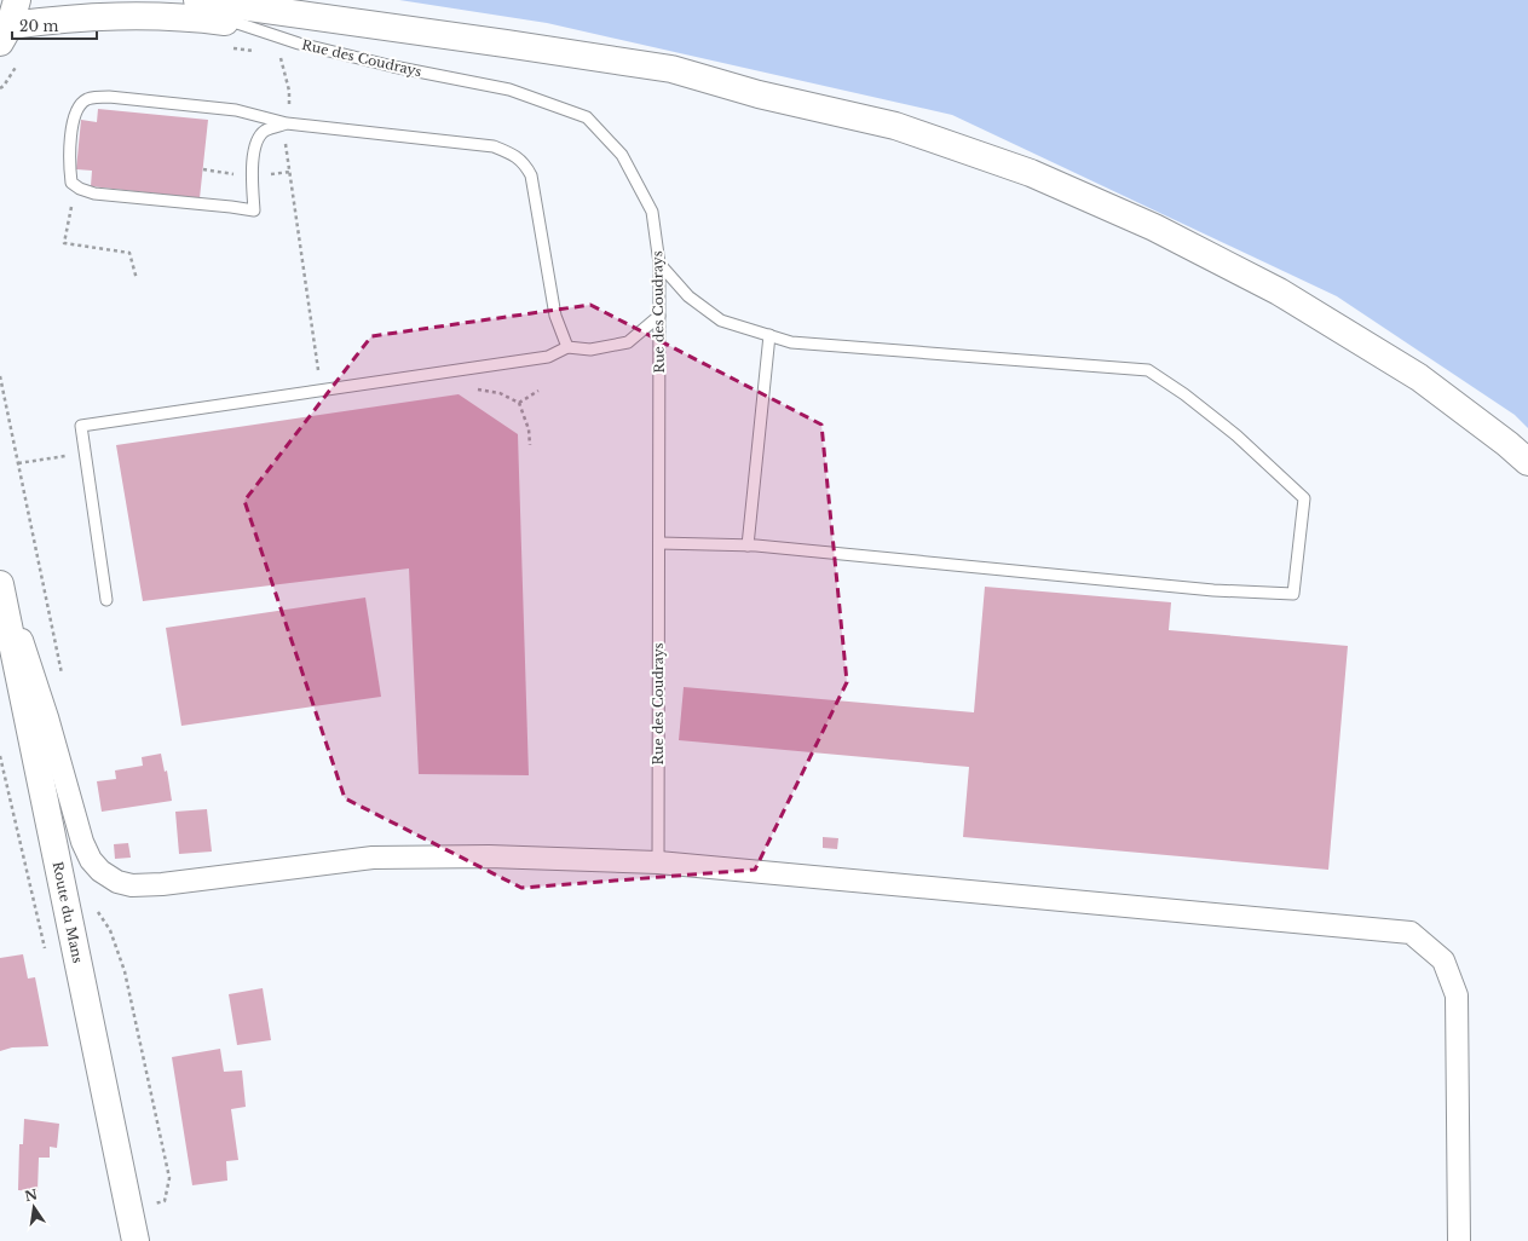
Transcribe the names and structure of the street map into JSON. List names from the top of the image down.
{
  "streets": {
    "main road": ["Route du Mans"],
    "lane": ["Rue des Coudrays"]
  },
  "scale_bar": "20 m",
  "north": "top"
}
